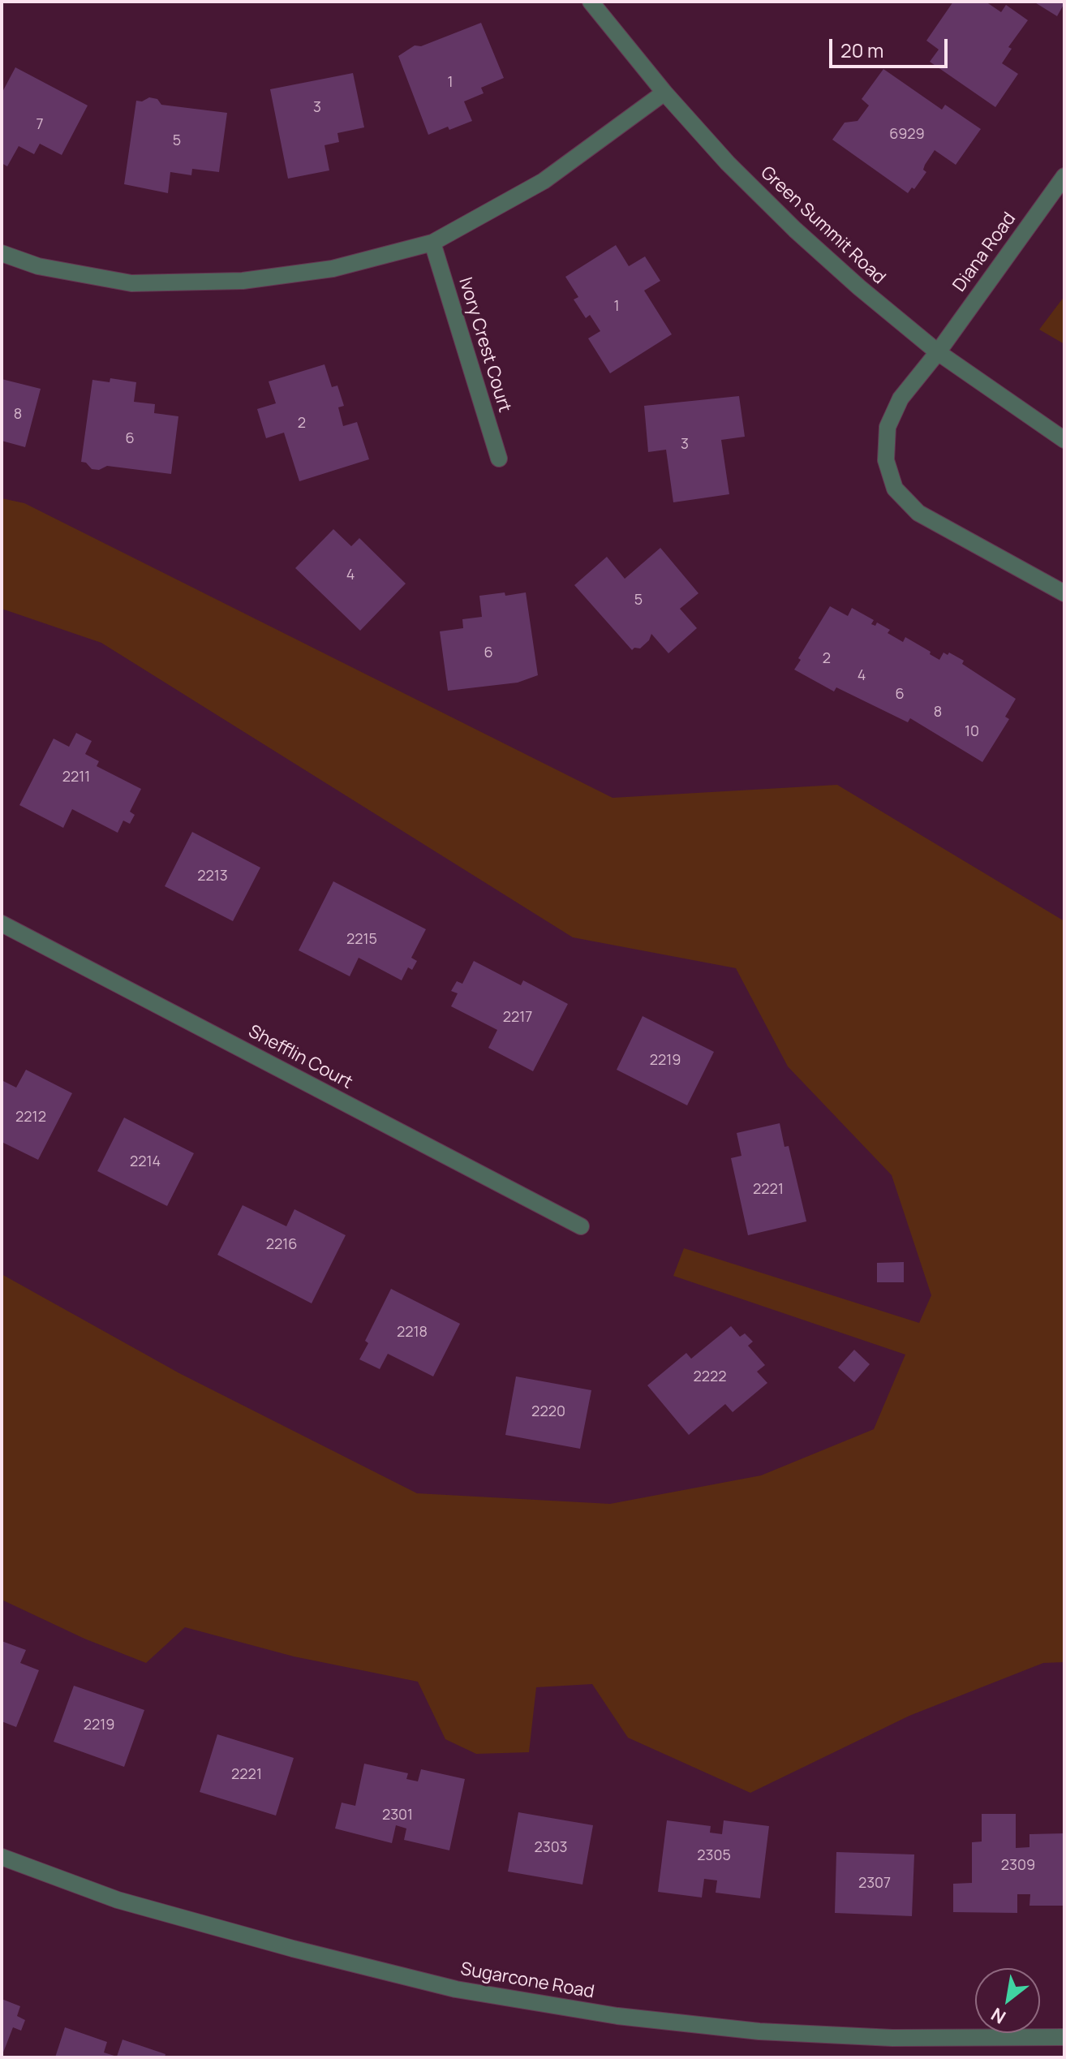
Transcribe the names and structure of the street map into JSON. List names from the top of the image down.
{
  "streets": {
    "street": [
      "Green Summit Road",
      "Diana Road",
      "Ivory Crest Court",
      "Shefflin Court",
      "Sugarcone Road"
    ]
  },
  "crossings": [
    ["Green Summit Road", "Diana Road"]
  ],
  "house_numbers": [
    "1",
    "3",
    "7",
    "6929",
    "5",
    "1",
    "8",
    "2",
    "6",
    "3",
    "4",
    "5",
    "6",
    "2",
    "4",
    "6",
    "8",
    "10",
    "2211",
    "2213",
    "2215",
    "2217",
    "2219",
    "2212",
    "2214",
    "2221",
    "2216",
    "2218",
    "2222",
    "2220",
    "2219",
    "2221",
    "2301",
    "2303",
    "2305",
    "2309",
    "2307"
  ],
  "scale_bar": "20 m",
  "north": "bottom left"
}
